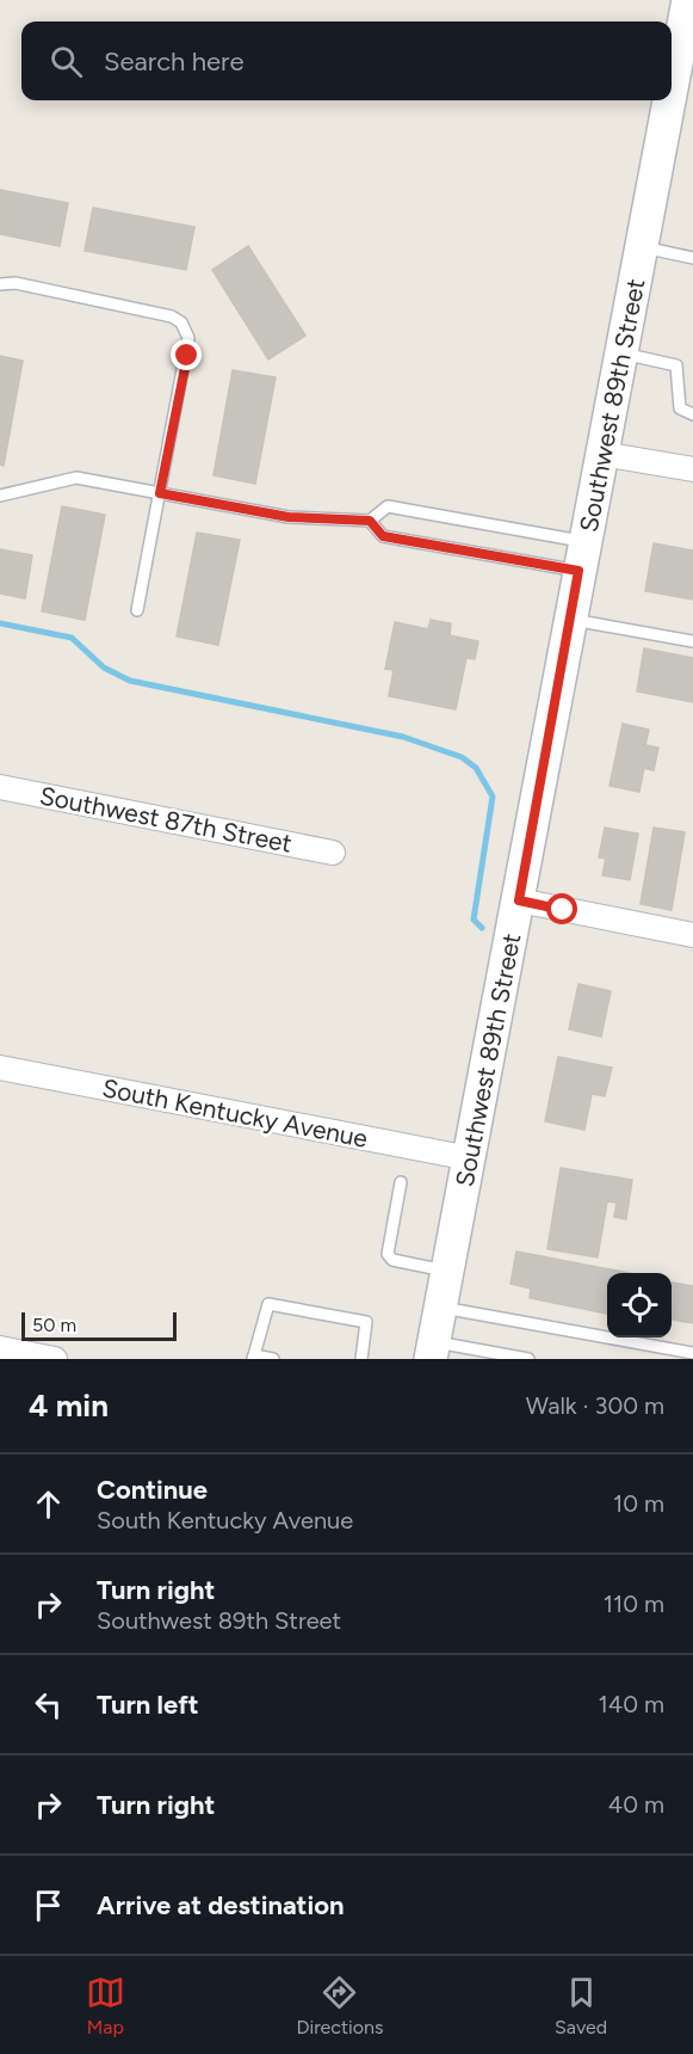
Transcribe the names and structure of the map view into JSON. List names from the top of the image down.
{
  "streets": {
    "main road": ["Southwest 89th Street"],
    "street": ["Southwest 87th Street", "South Kentucky Avenue"]
  },
  "crossings": [
    ["Southwest 89th Street", "South Kentucky Avenue"]
  ],
  "scale_bar": "50 m",
  "page": {
    "search": "Search here",
    "scale": "50 m",
    "heading": ["4 min", "Walk · 300 m"],
    "list": [
      ["Continue", "South Kentucky Avenue", "10 m"],
      ["Turn right", "Southwest 89th Street", "110 m"],
      ["Turn left", "140 m"],
      ["Turn right", "40 m"],
      "Arrive at destination"
    ],
    "nav": ["Map", "Directions", "Saved"]
  }
}
